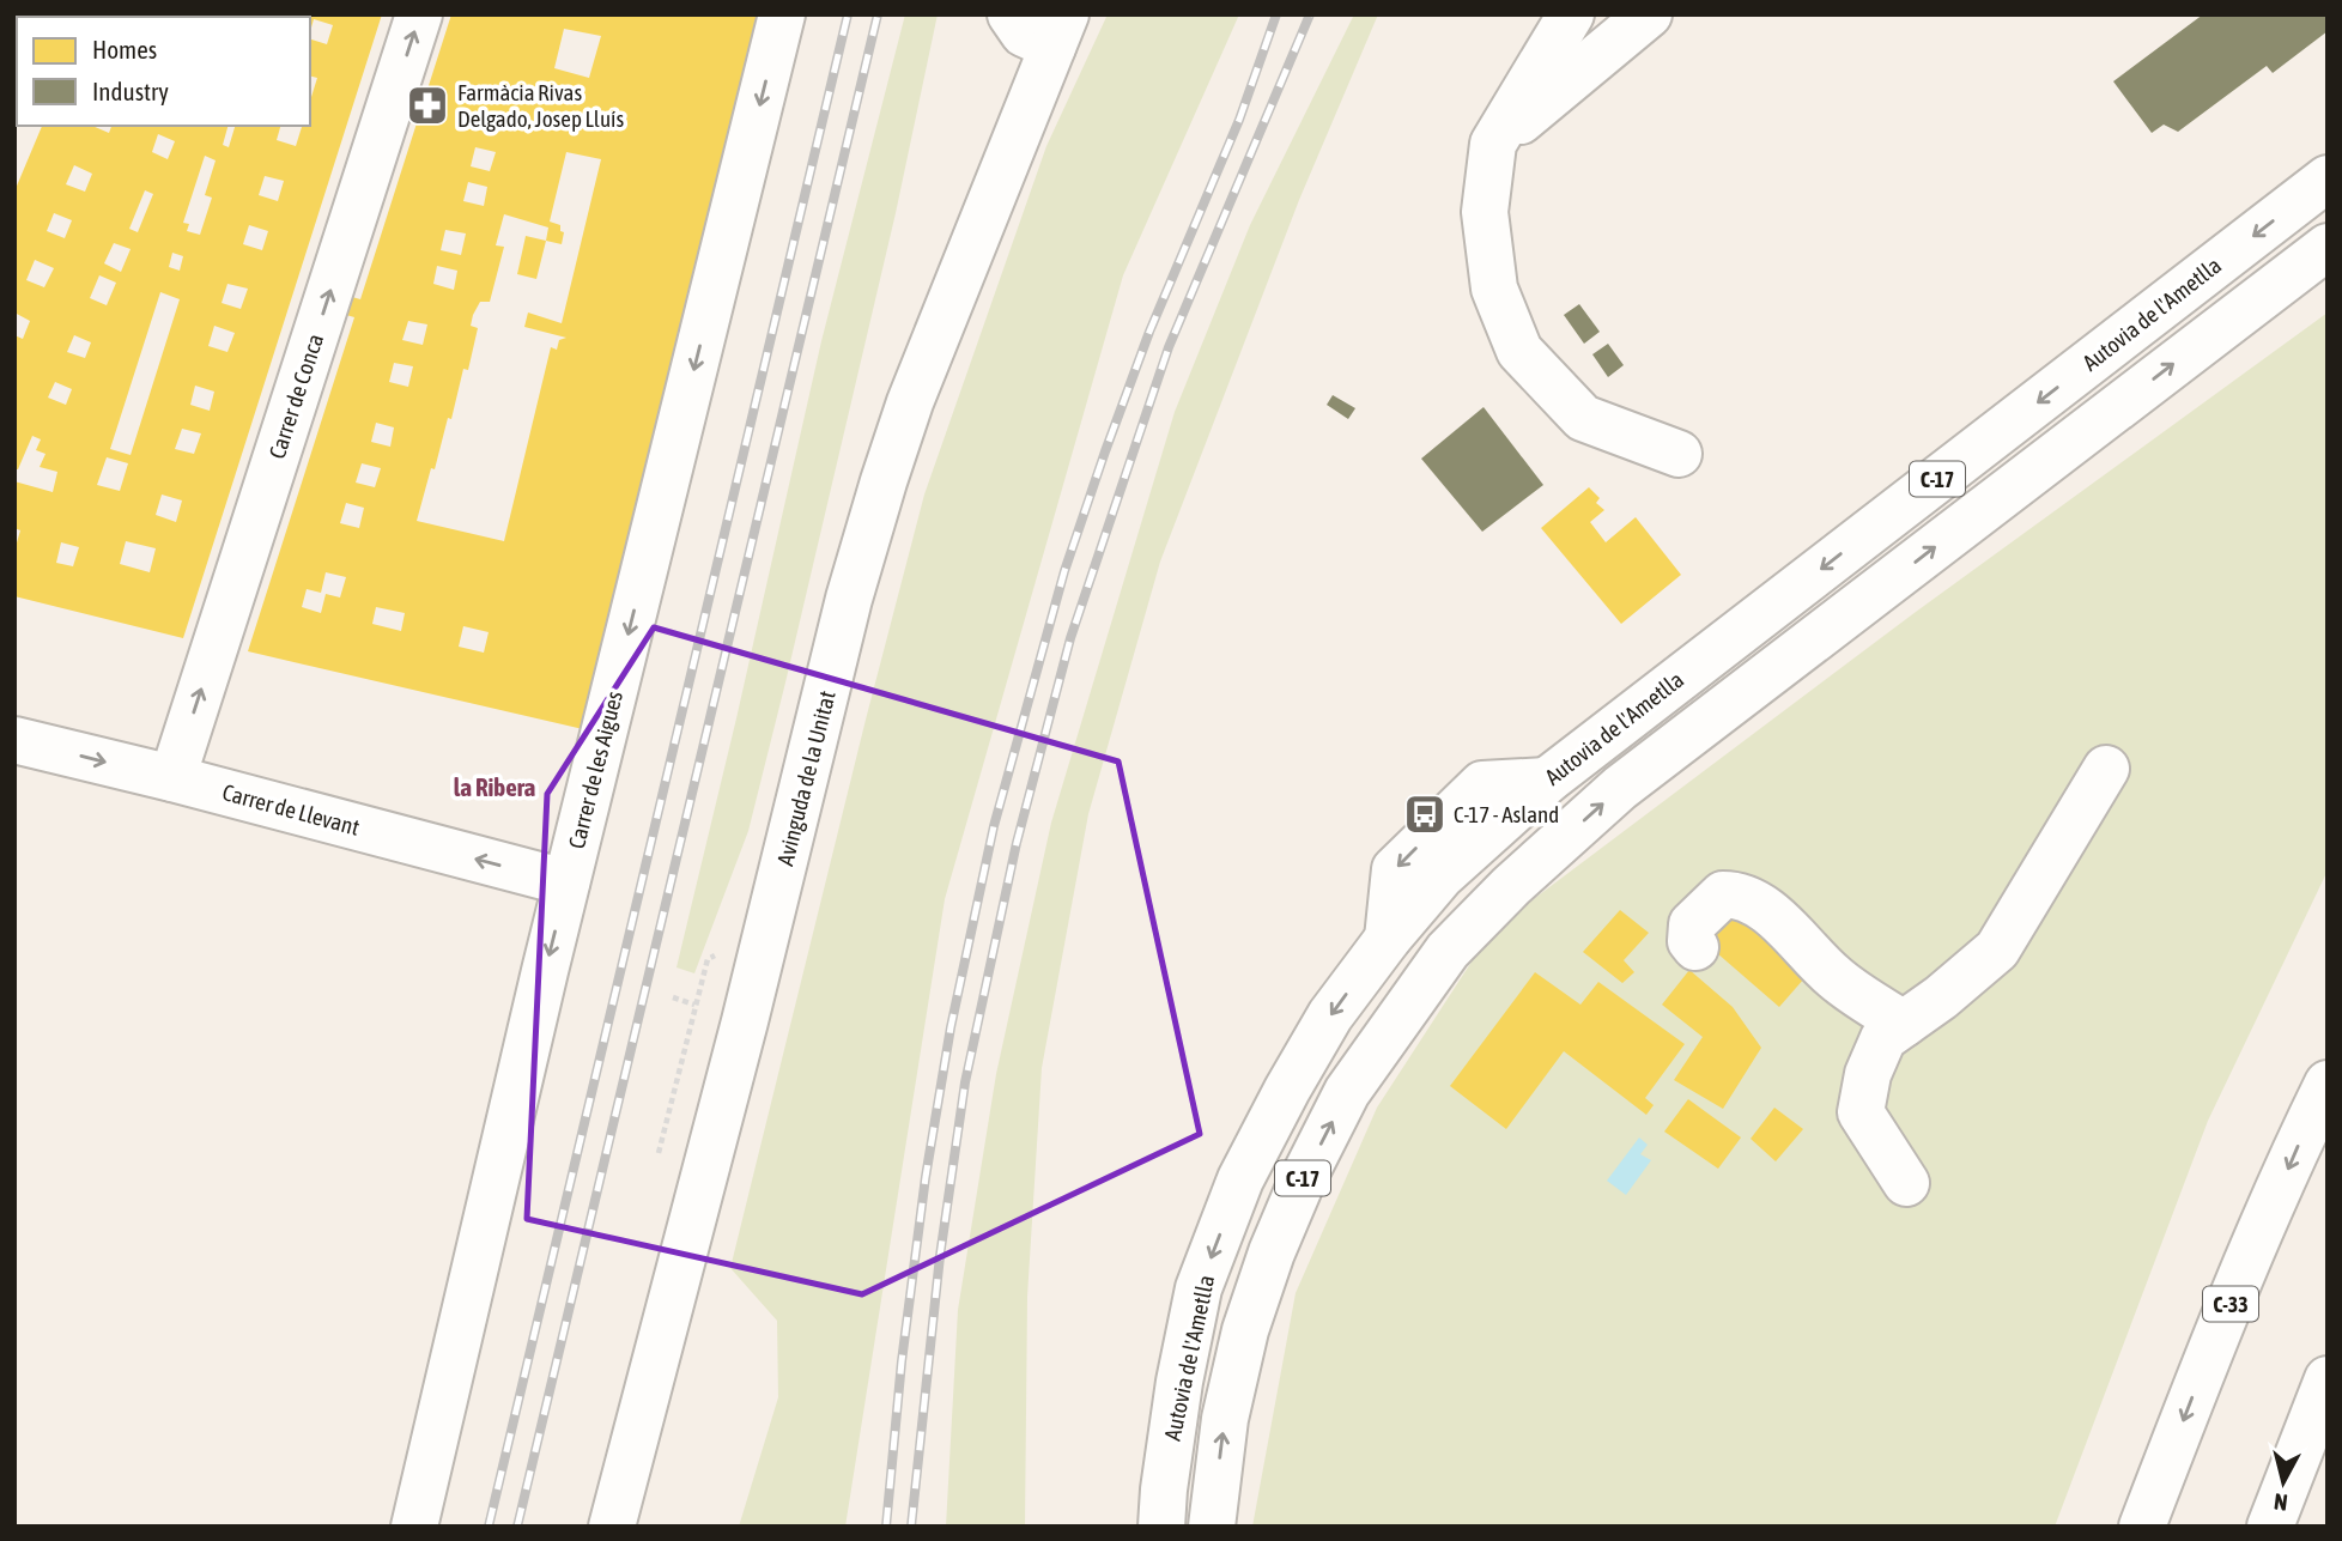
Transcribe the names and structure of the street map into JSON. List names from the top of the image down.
{
  "streets": {
    "main road": [
      "Autovia de l'Ametlla",
      "Carrer de Conca",
      "C-17",
      "Carrer de les Aigues",
      "Avinguda de la Unitat",
      "Carrer de Llevant",
      "C-33"
    ]
  },
  "crossings": [
    ["Carrer de Conca", "Carrer de Llevant"],
    ["Carrer de les Aigues", "Carrer de Llevant"]
  ],
  "one_way": ["Carrer de Conca", "Carrer de les Aigues"],
  "districts": ["la Ribera"],
  "places": {
    "pharmacy": ["Farmàcia Rivas Delgado, Josep Lluís"],
    "bus stop": ["C-17 - Asland"]
  },
  "legend": ["Homes", "Industry"],
  "north": "bottom"
}
